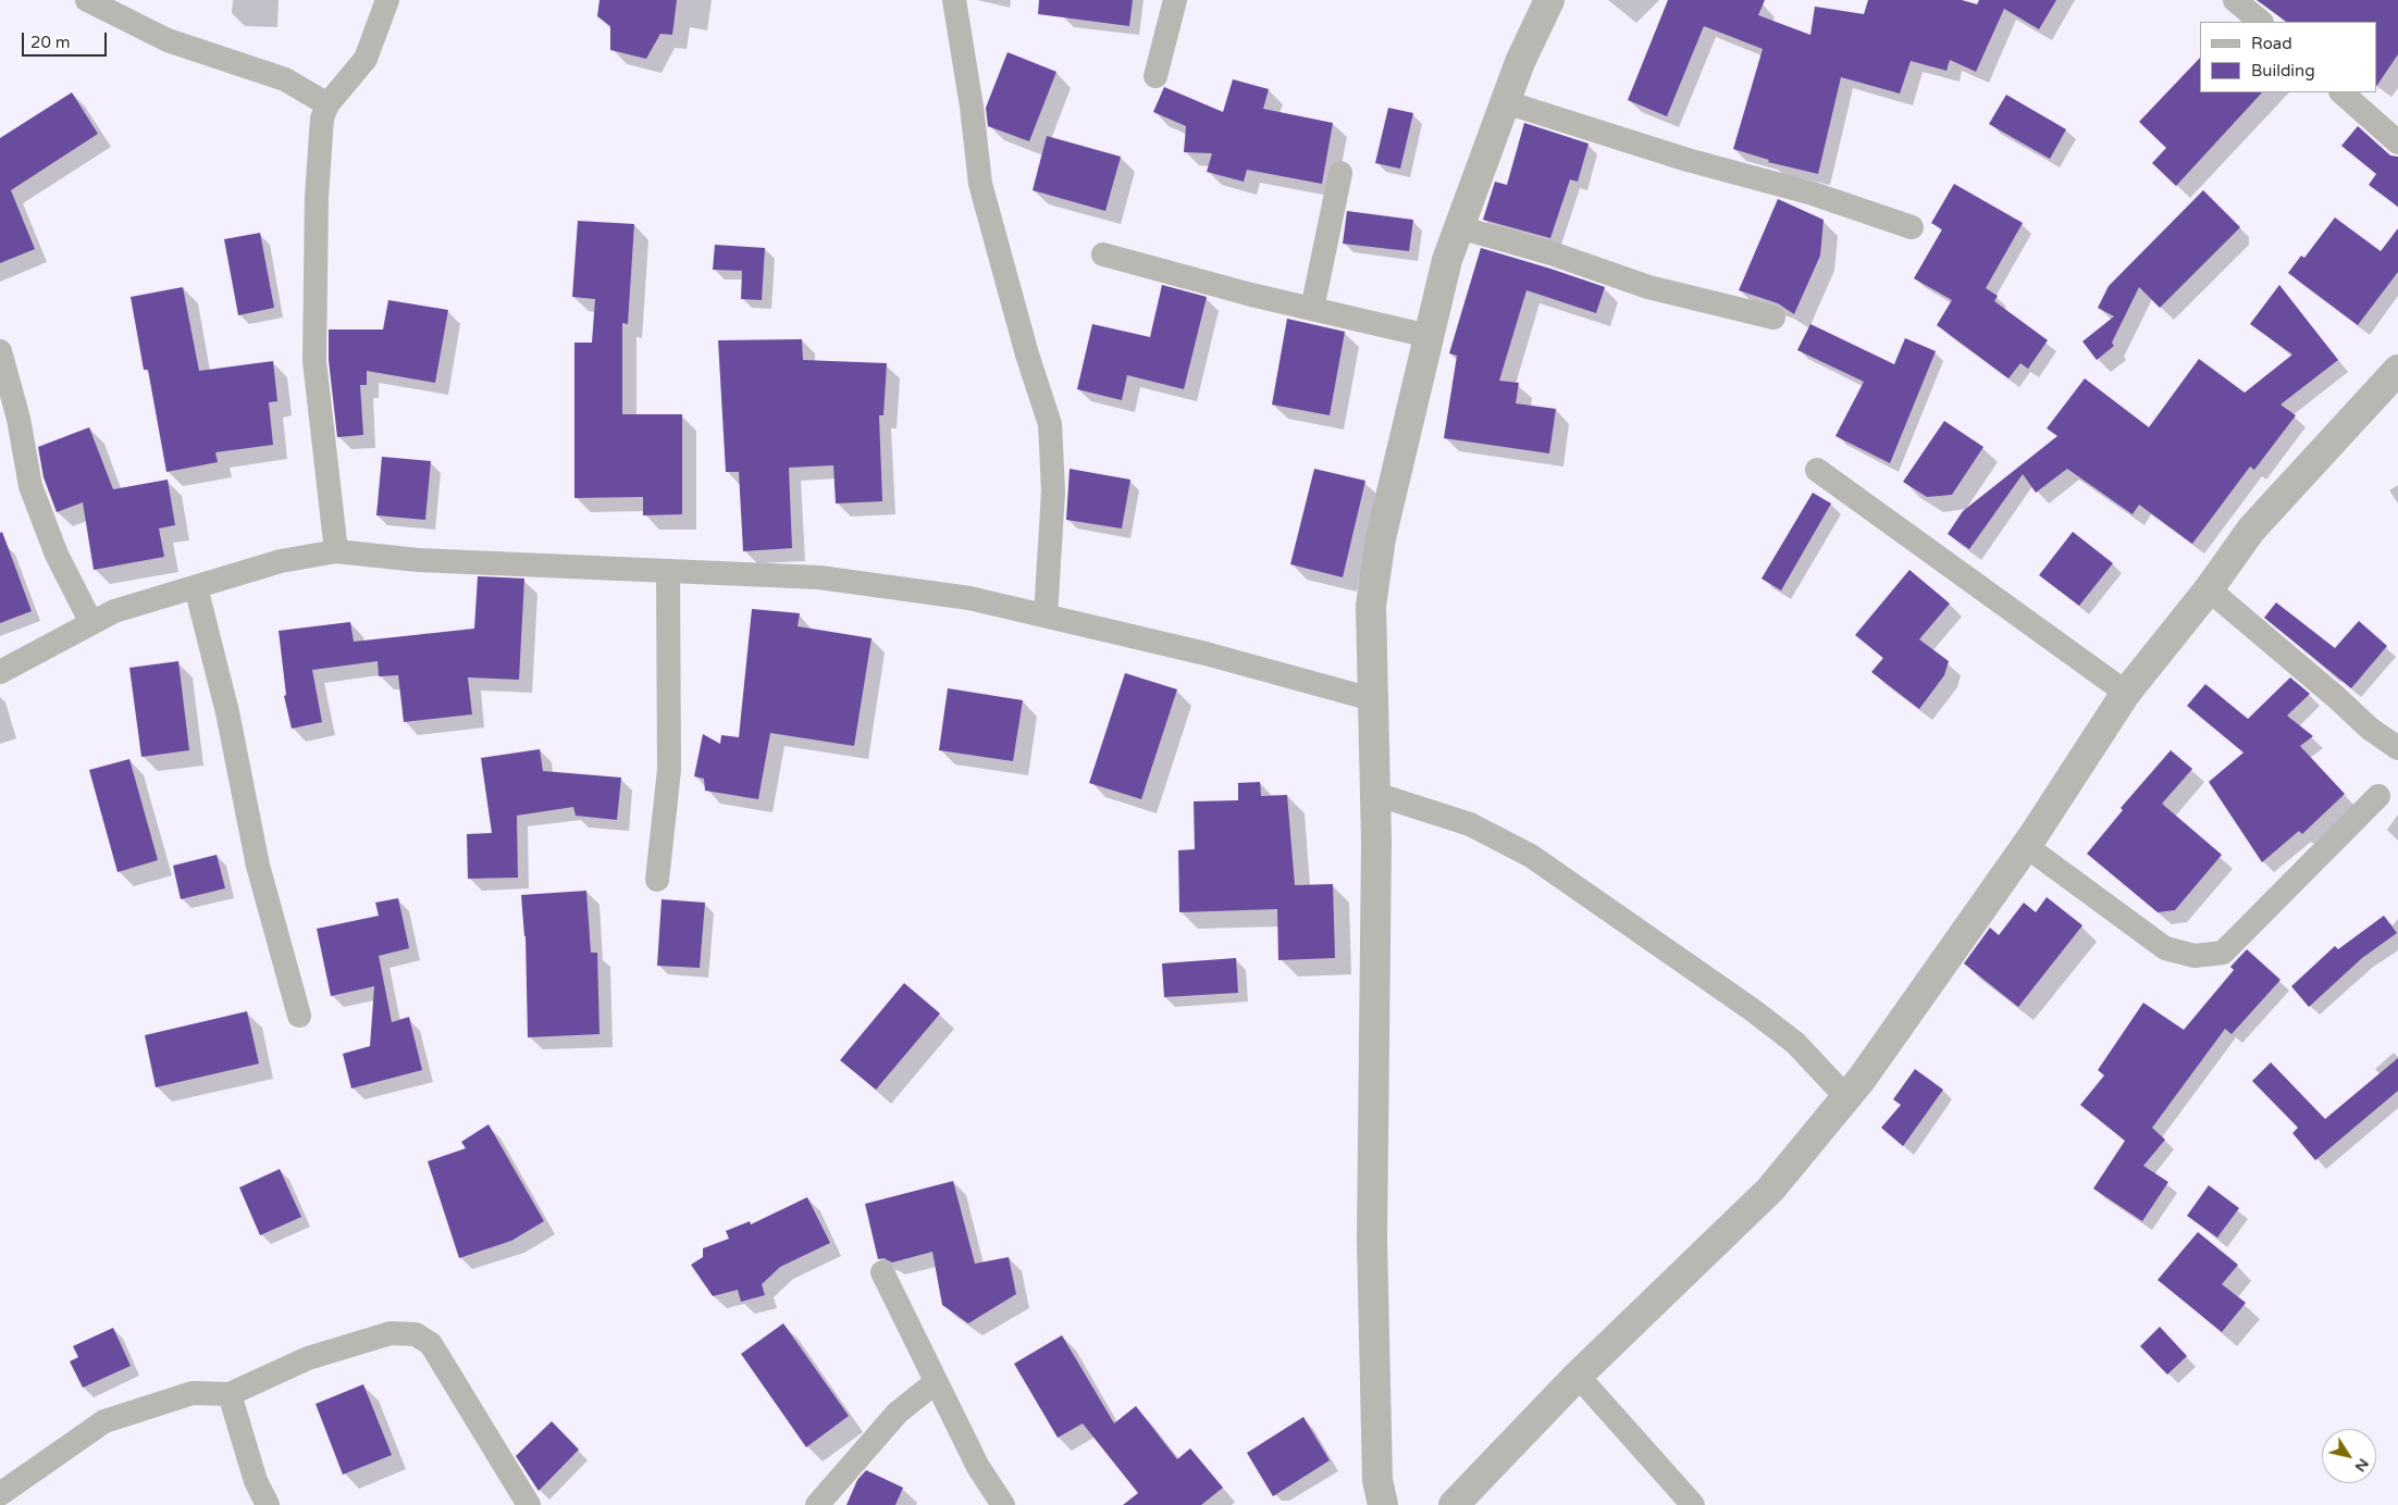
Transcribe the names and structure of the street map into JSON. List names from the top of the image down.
{
  "legend": ["Road", "Building"],
  "scale_bar": "20 m",
  "north": "bottom right"
}
